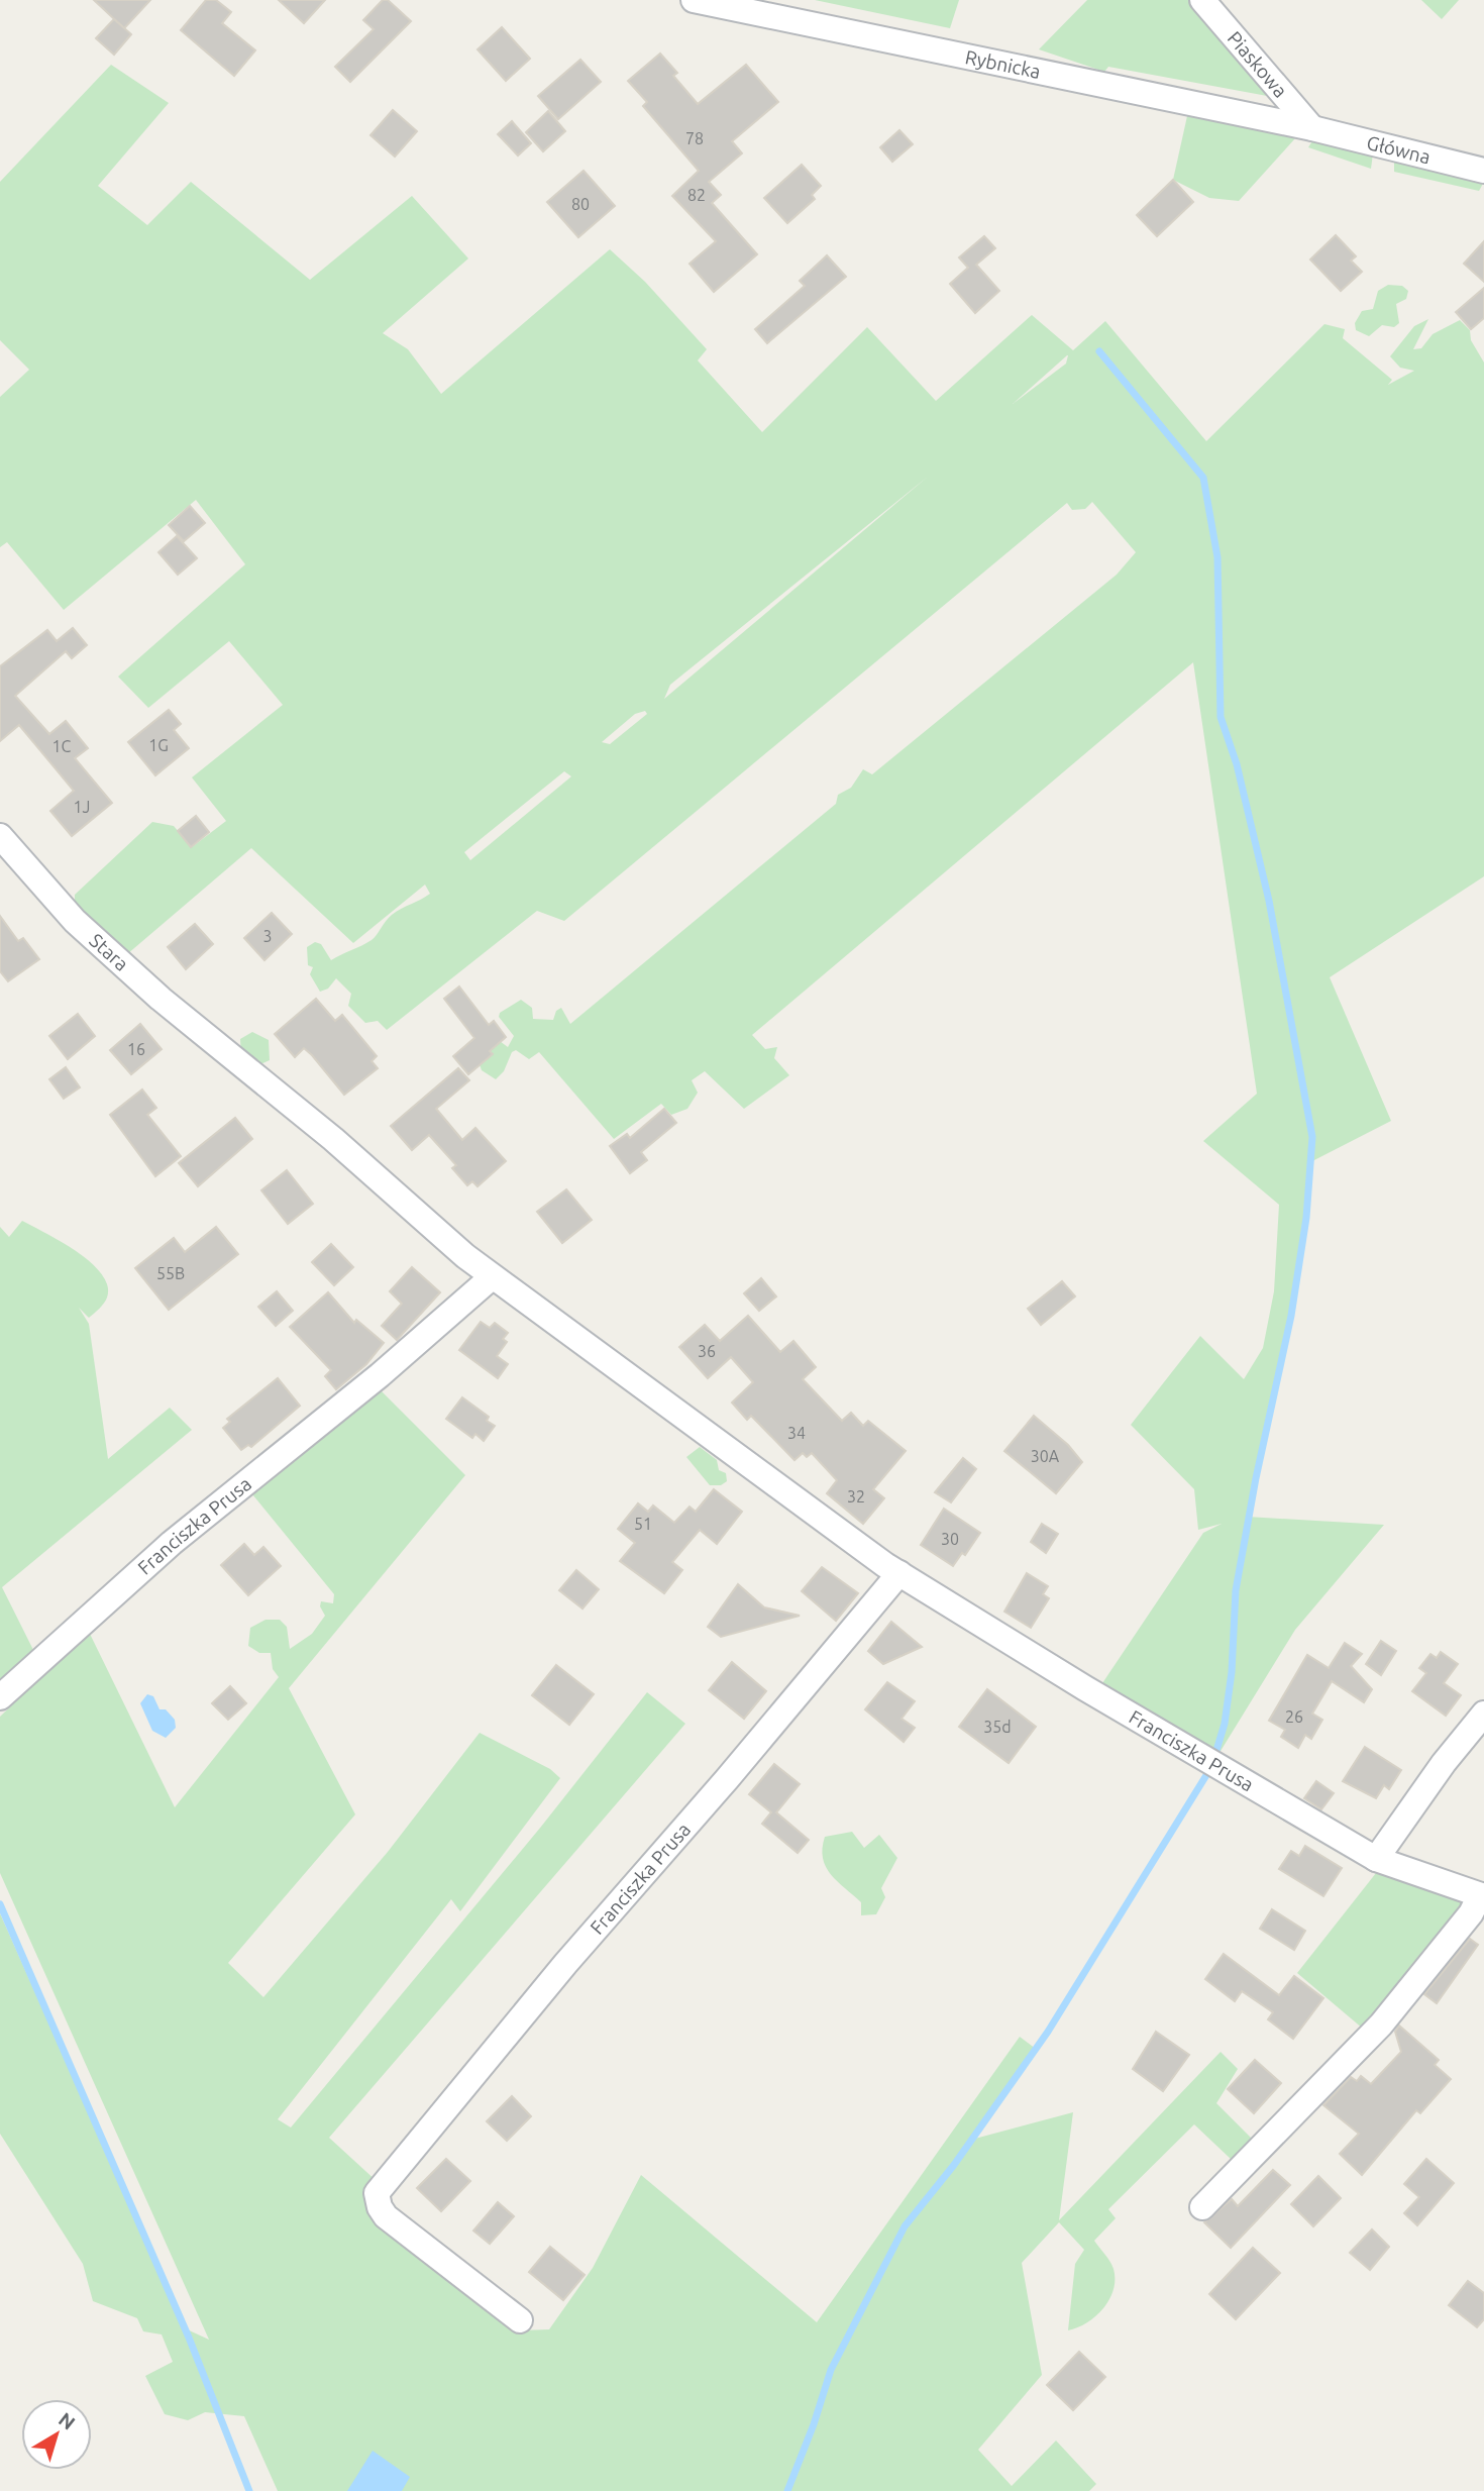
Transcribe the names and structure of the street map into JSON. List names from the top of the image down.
{
  "streets": {
    "street": [
      "Rybnicka",
      "Piaskowa",
      "Główna",
      "Stara",
      "Franciszka Prusa"
    ]
  },
  "crossings": [
    ["Rybnicka", "Piaskowa"],
    ["Rybnicka", "Główna"],
    ["Piaskowa", "Główna"],
    ["Stara", "Franciszka Prusa"]
  ],
  "house_numbers": [
    "78",
    "82",
    "80",
    "1G",
    "1C",
    "1J",
    "3",
    "16",
    "55B",
    "36",
    "34",
    "30A",
    "32",
    "51",
    "30",
    "26",
    "35d"
  ],
  "north": "top right"
}
